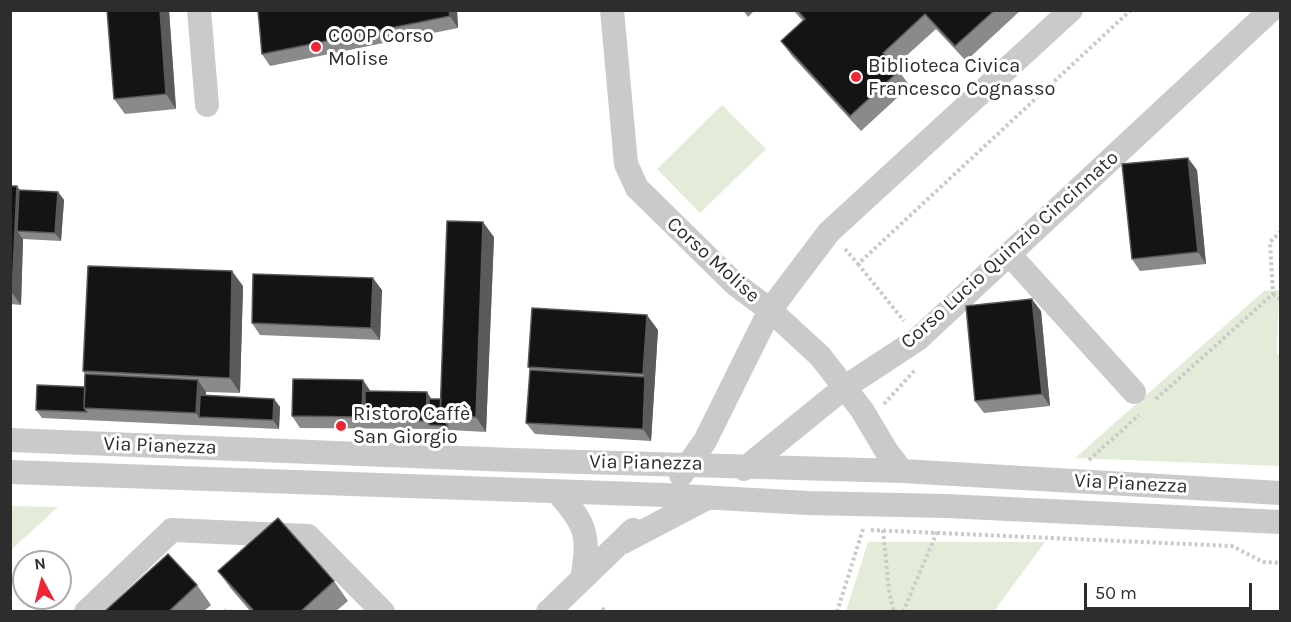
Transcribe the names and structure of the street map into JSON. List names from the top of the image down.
{
  "streets": {
    "street": ["Corso Lucio Quinzio Cincinnato", "Corso Molise", "Via Pianezza"]
  },
  "crossings": [
    ["Corso Lucio Quinzio Cincinnato", "Corso Molise"],
    ["Corso Lucio Quinzio Cincinnato", "Via Pianezza"],
    ["Corso Molise", "Via Pianezza"]
  ],
  "places": ["COOP Corso Molise", "Biblioteca Civica Francesco Cognasso", "Ristoro Caffè San Giorgio"],
  "scale_bar": "50 m",
  "north": "top"
}
